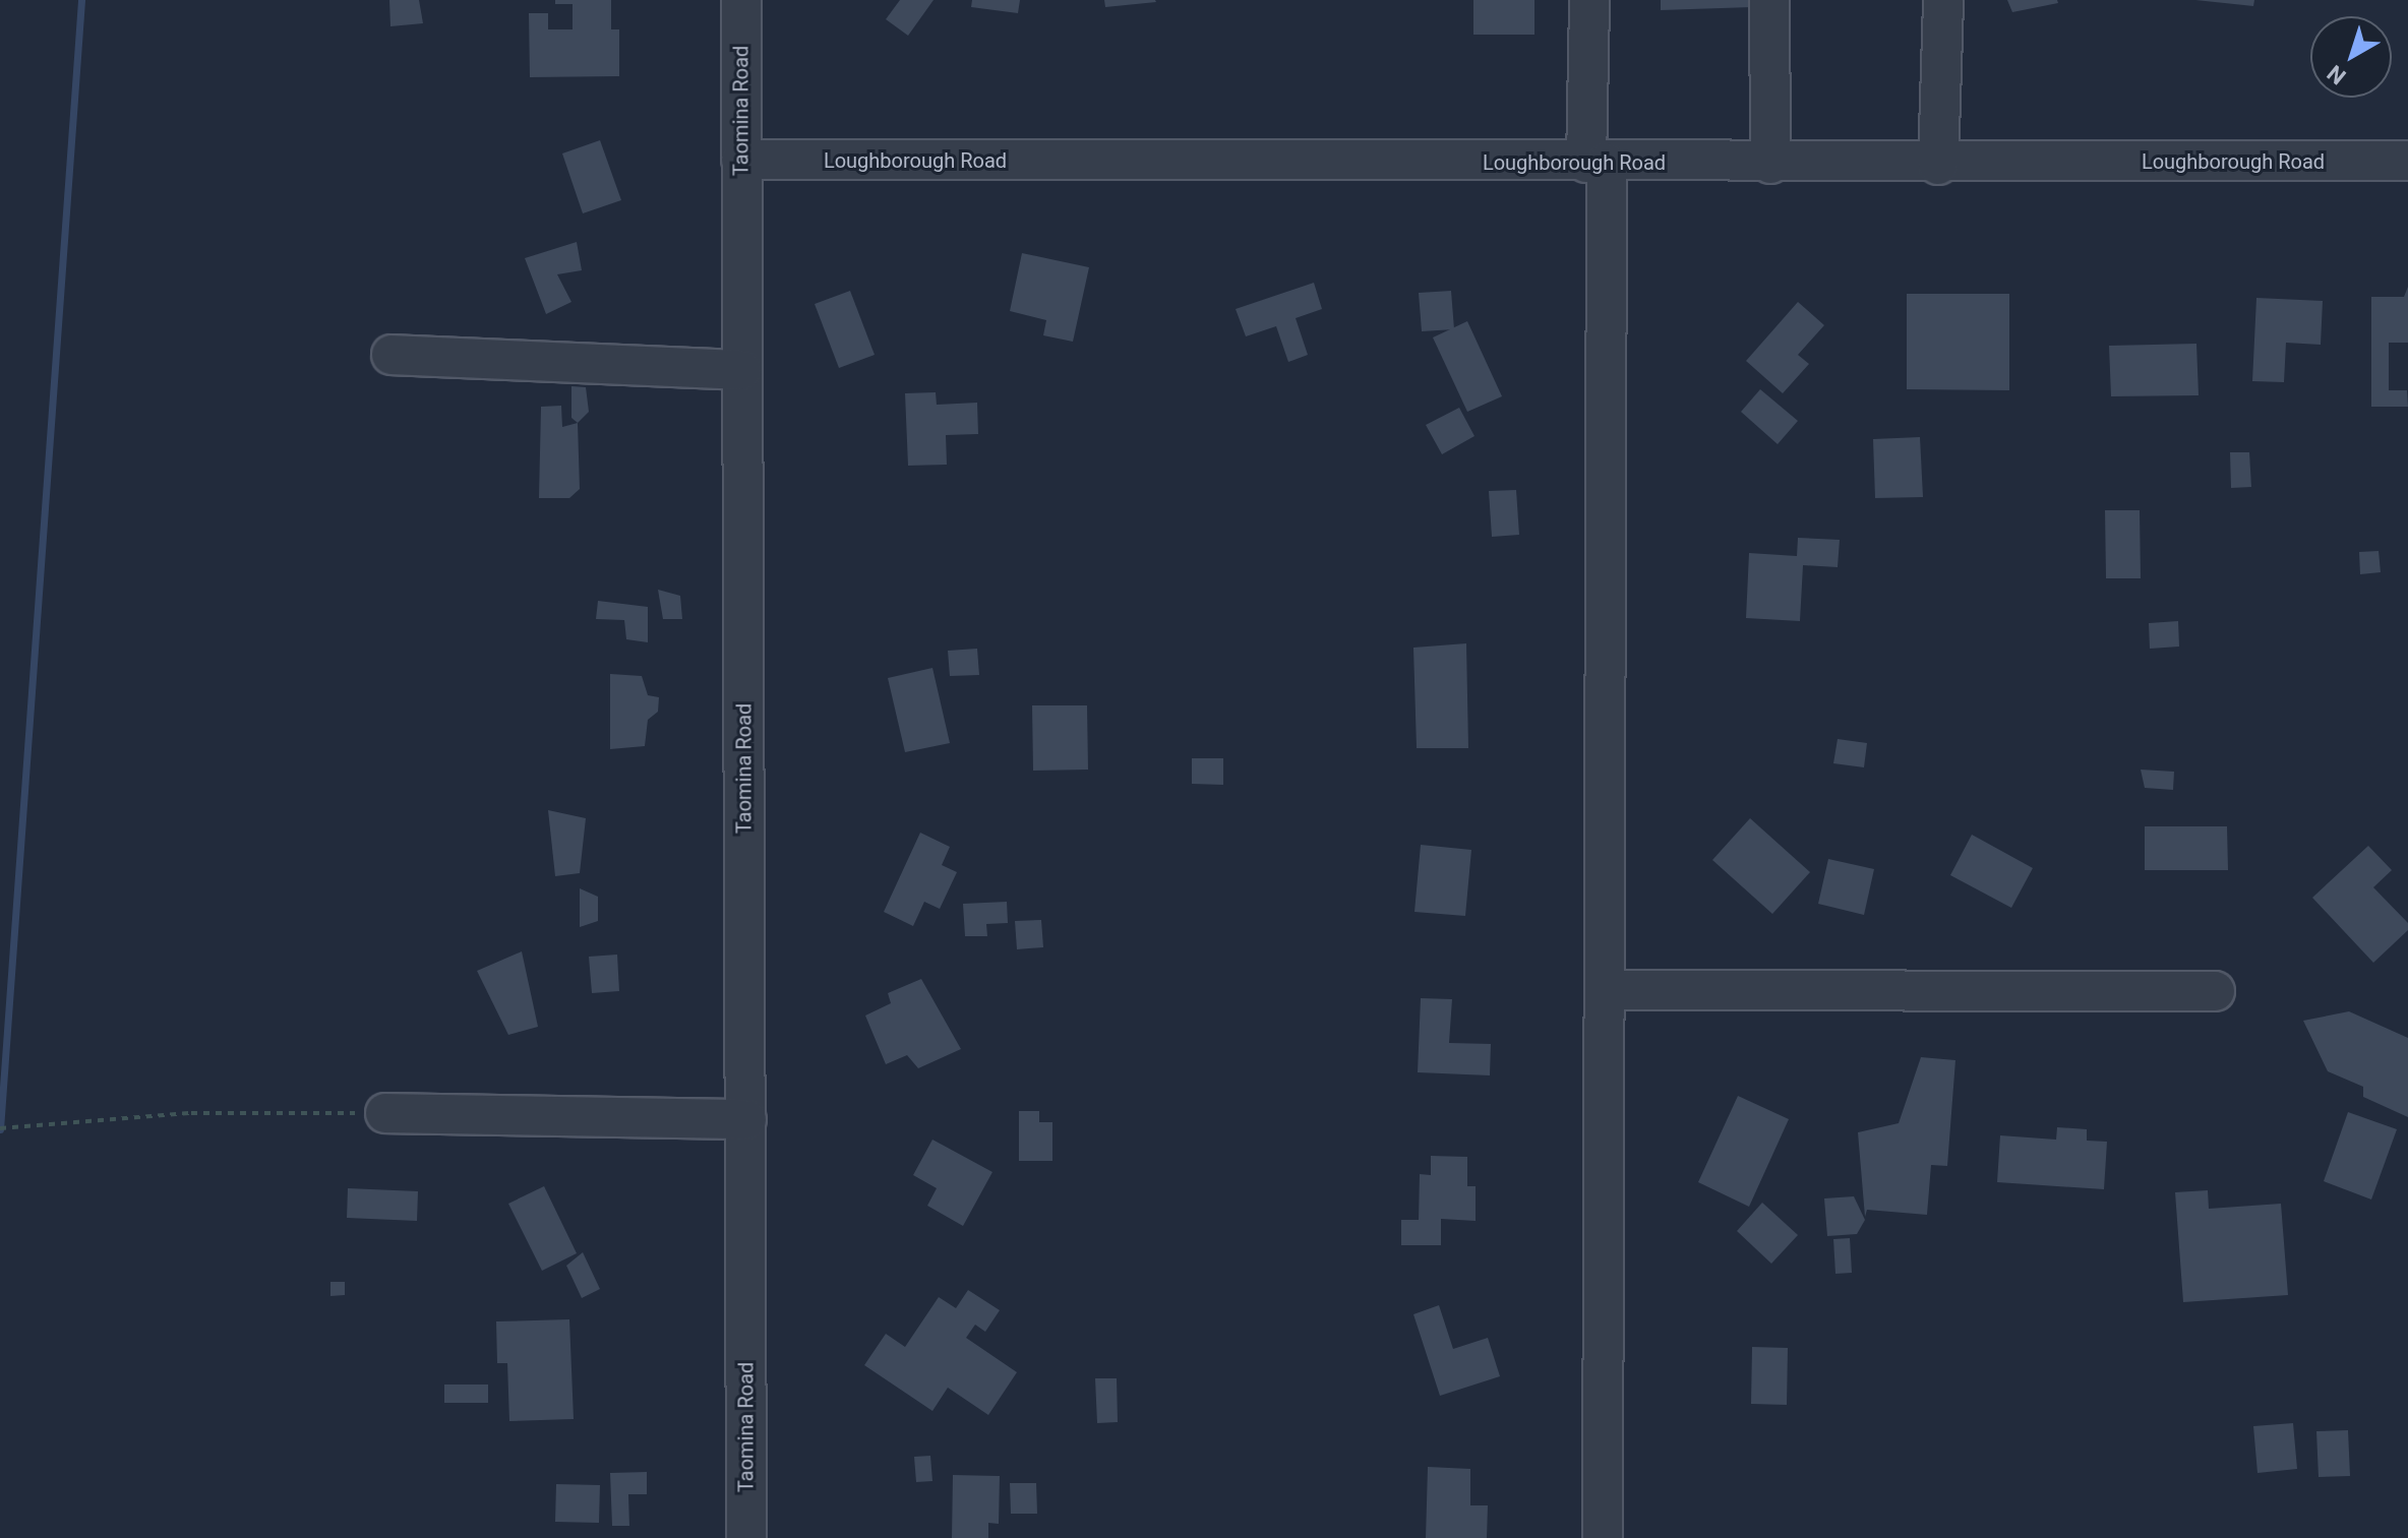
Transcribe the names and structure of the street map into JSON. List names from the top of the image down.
{
  "streets": {
    "street": ["Taomina Road", "Loughborough Road"]
  },
  "crossings": [
    ["Taomina Road", "Loughborough Road"]
  ],
  "north": "bottom left"
}
